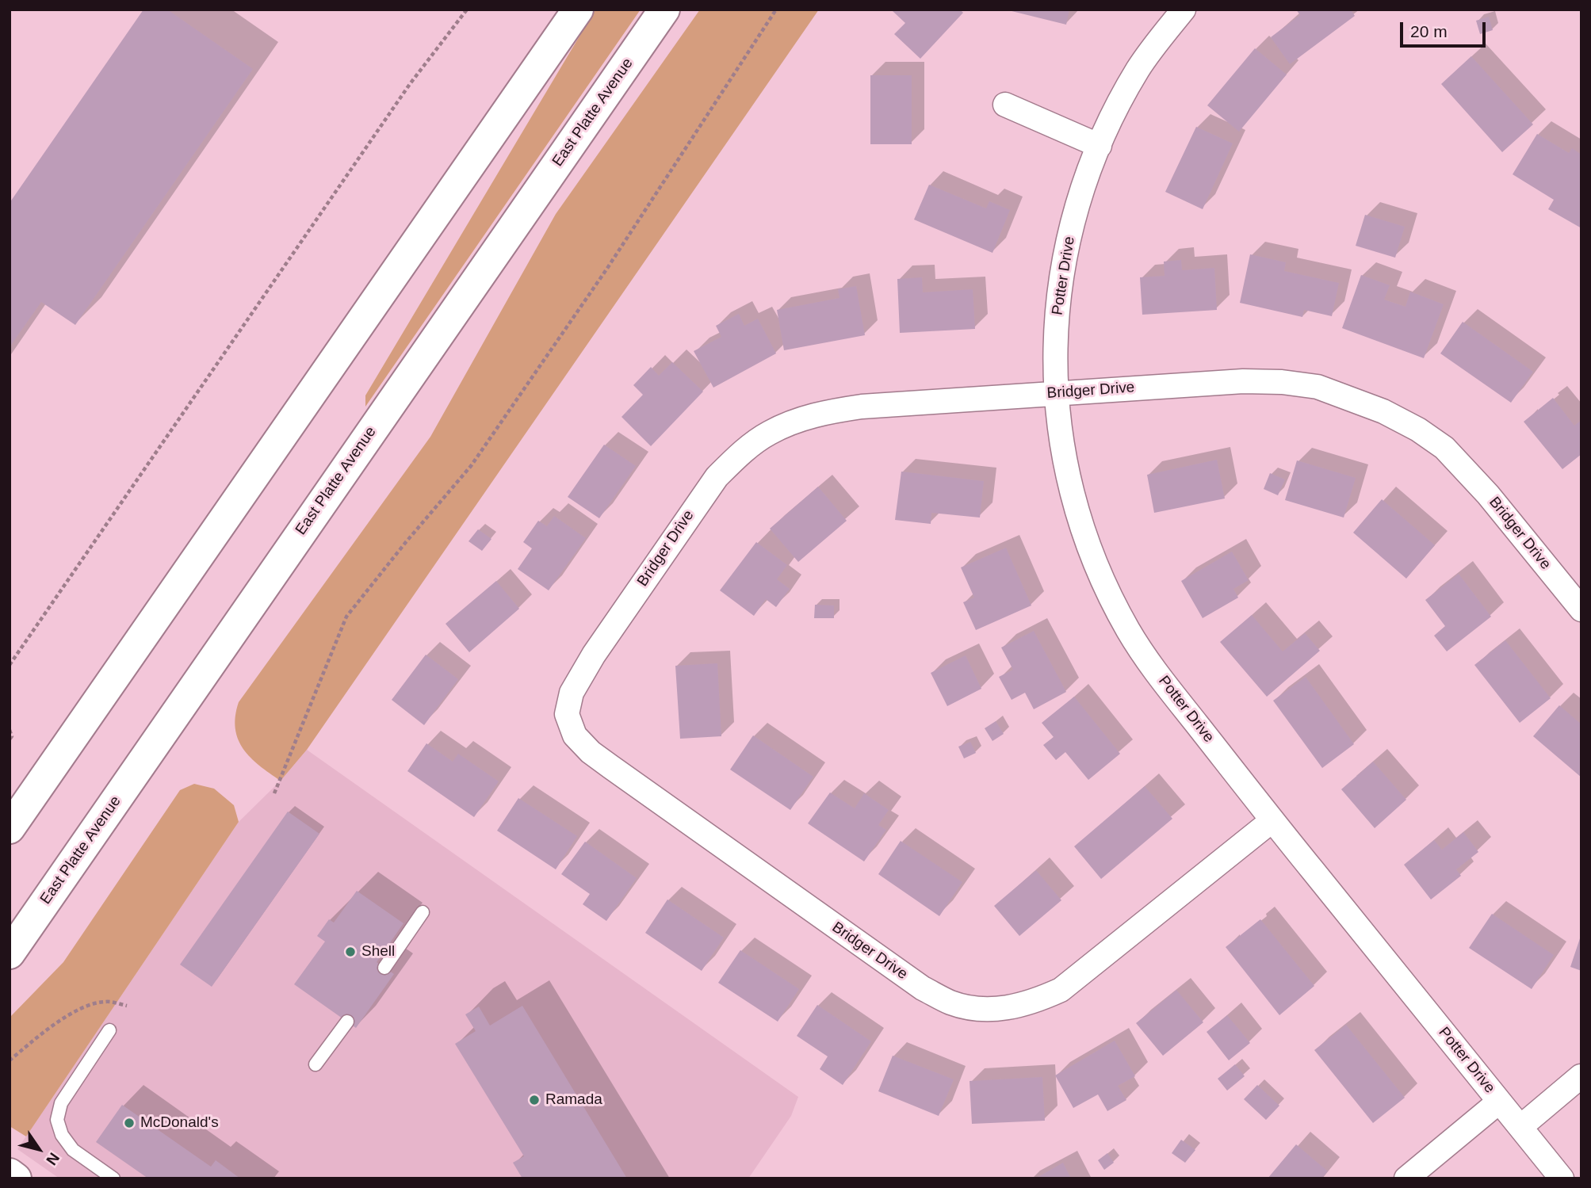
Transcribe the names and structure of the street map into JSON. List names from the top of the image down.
{
  "streets": {
    "main road": ["East Platte Avenue"],
    "street": ["Potter Drive", "Bridger Drive"]
  },
  "crossings": [
    ["Potter Drive", "Bridger Drive"]
  ],
  "places": ["Shell", "Ramada", "McDonald's"],
  "scale_bar": "20 m",
  "north": "bottom right"
}
